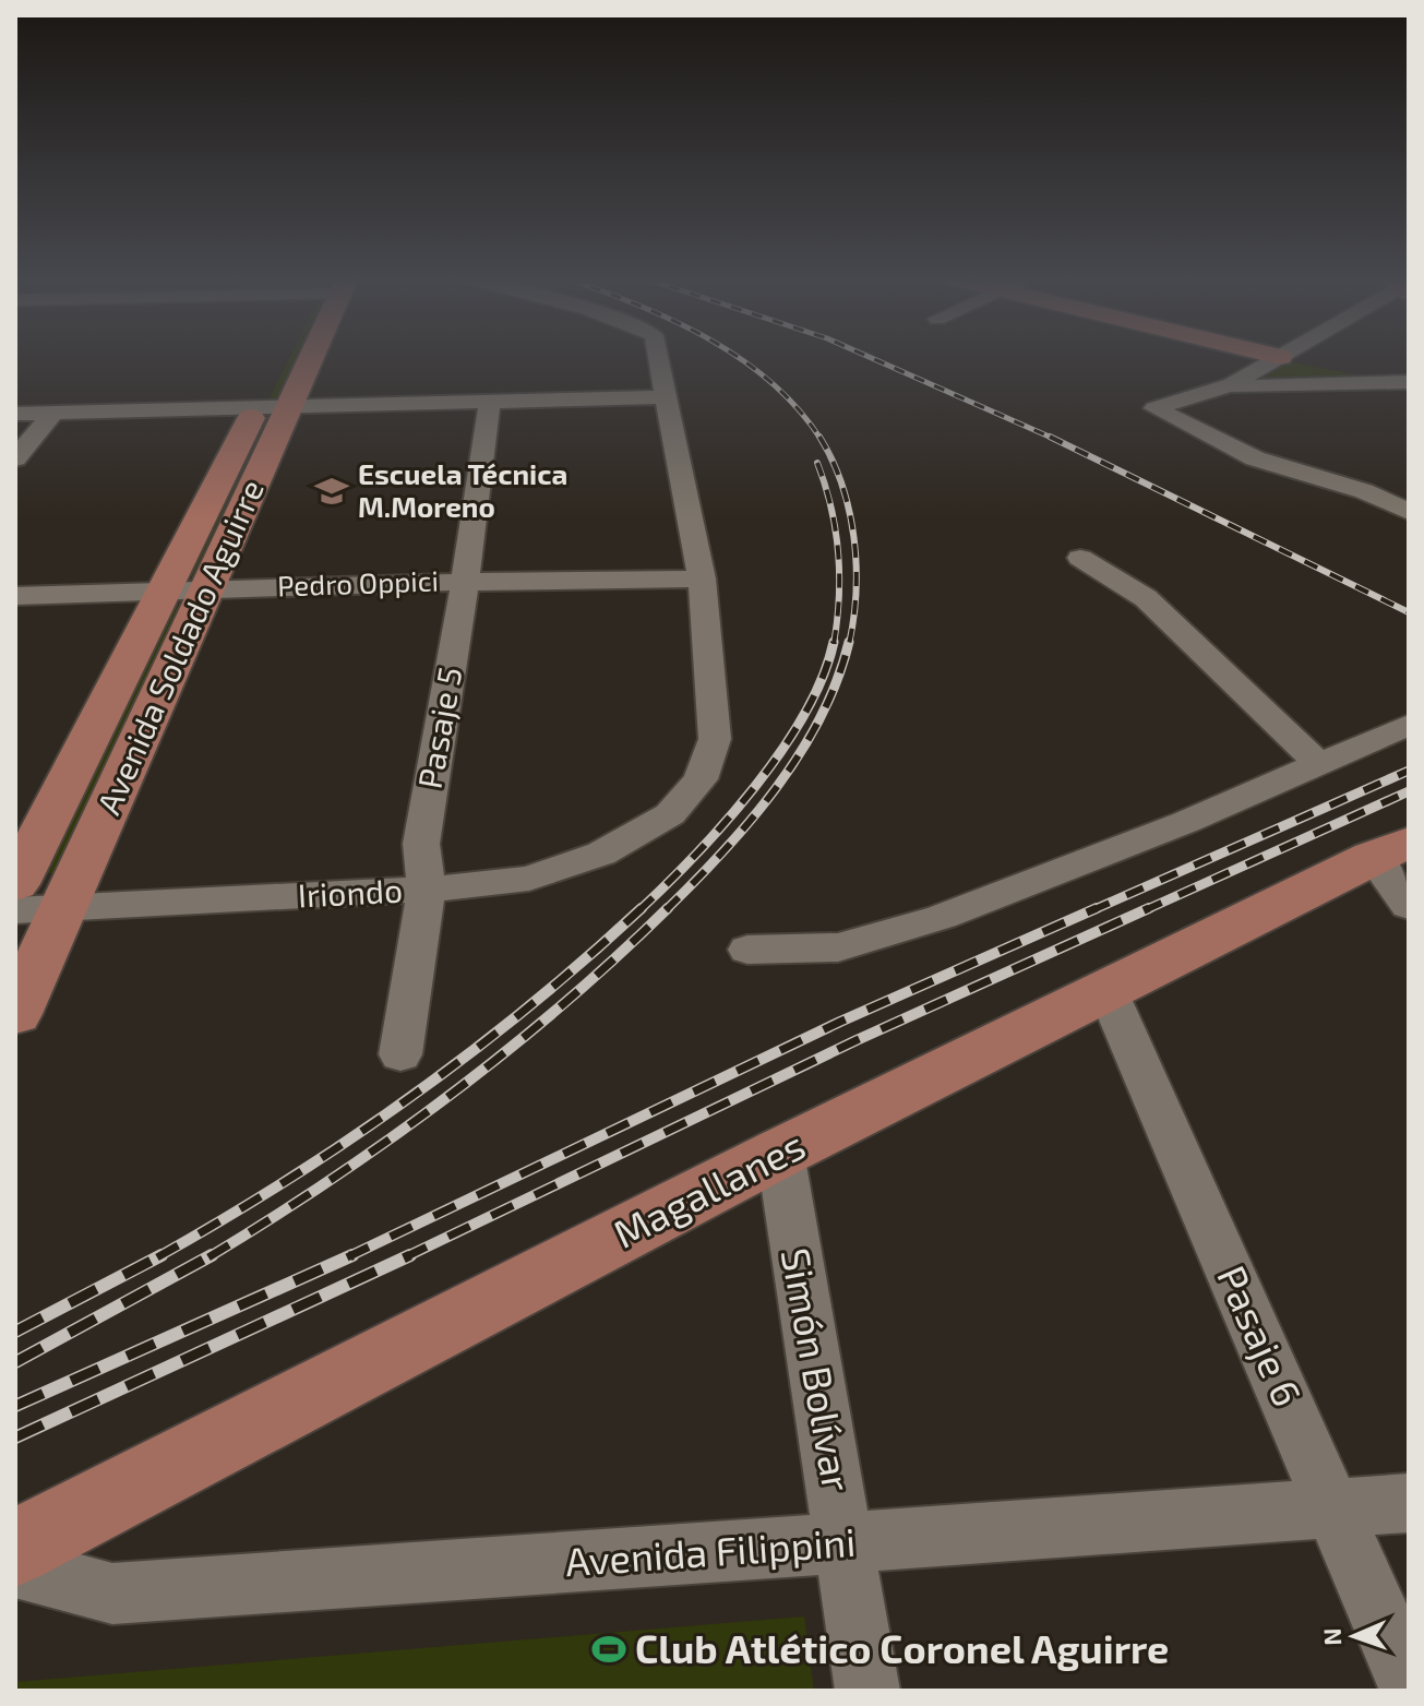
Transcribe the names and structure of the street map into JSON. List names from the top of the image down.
{
  "streets": {
    "main road": ["Avenida Soldado Aguirre", "Magallanes"],
    "street": [
      "Pedro Oppici",
      "Pasaje 5",
      "Iriondo",
      "Pasaje 6",
      "Simón Bolívar",
      "Avenida Filippini"
    ]
  },
  "crossings": [
    ["Pedro Oppici", "Avenida Soldado Aguirre"],
    ["Pedro Oppici", "Pasaje 5"],
    ["Pedro Oppici", "Iriondo"],
    ["Avenida Soldado Aguirre", "Iriondo"],
    ["Pasaje 5", "Iriondo"],
    ["Magallanes", "Pasaje 6"],
    ["Magallanes", "Simón Bolívar"],
    ["Pasaje 6", "Avenida Filippini"],
    ["Simón Bolívar", "Avenida Filippini"]
  ],
  "places": {
    "school or university": ["Escuela Técnica M.Moreno"],
    "sports": ["Club Atlético Coronel Aguirre"]
  },
  "north": "left"
}
